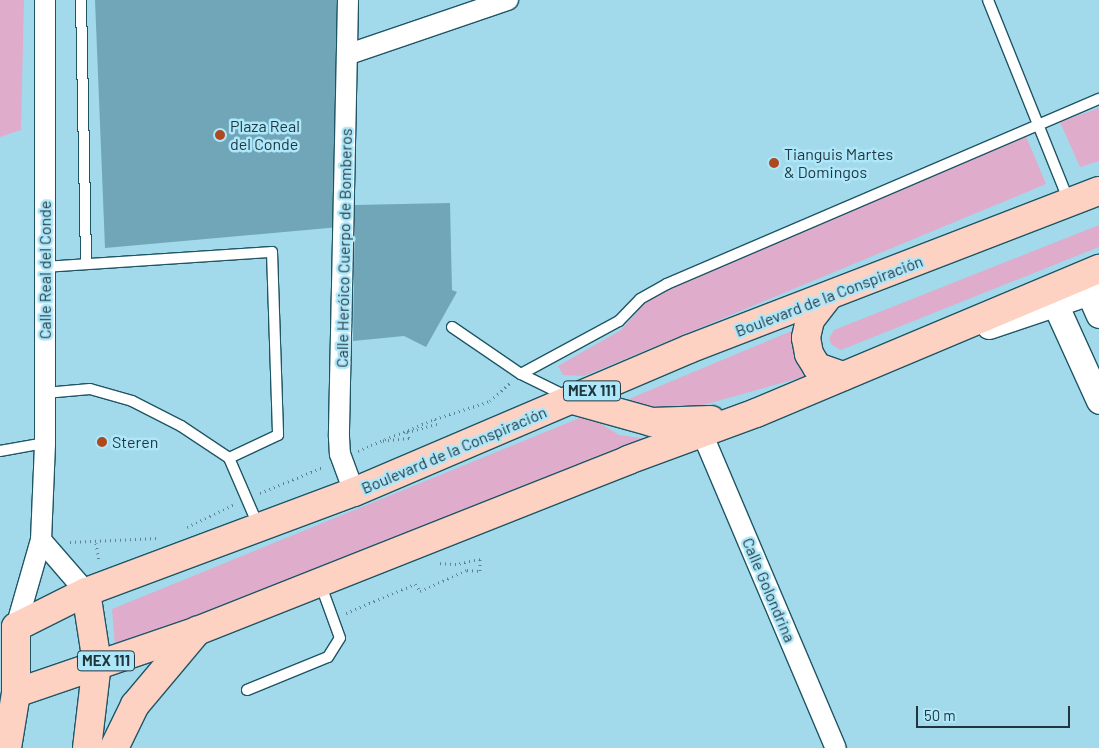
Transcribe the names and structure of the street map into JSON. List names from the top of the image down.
{
  "streets": {
    "main road": ["Boulevard de la Conspiración", "MEX 111"],
    "street": ["Calle Heróico Cuerpo de Bomberos", "Calle Real del Conde", "Calle Golondrina"]
  },
  "crossings": [
    ["Calle Heróico Cuerpo de Bomberos", "Boulevard de la Conspiración"],
    ["Calle Real del Conde", "MEX 111"],
    ["Boulevard de la Conspiración", "MEX 111"],
    ["MEX 111", "Calle Golondrina"]
  ],
  "places": ["Plaza Real del Conde", "Tianguis Martes & Domingos", "Steren"],
  "scale_bar": "50 m"
}
